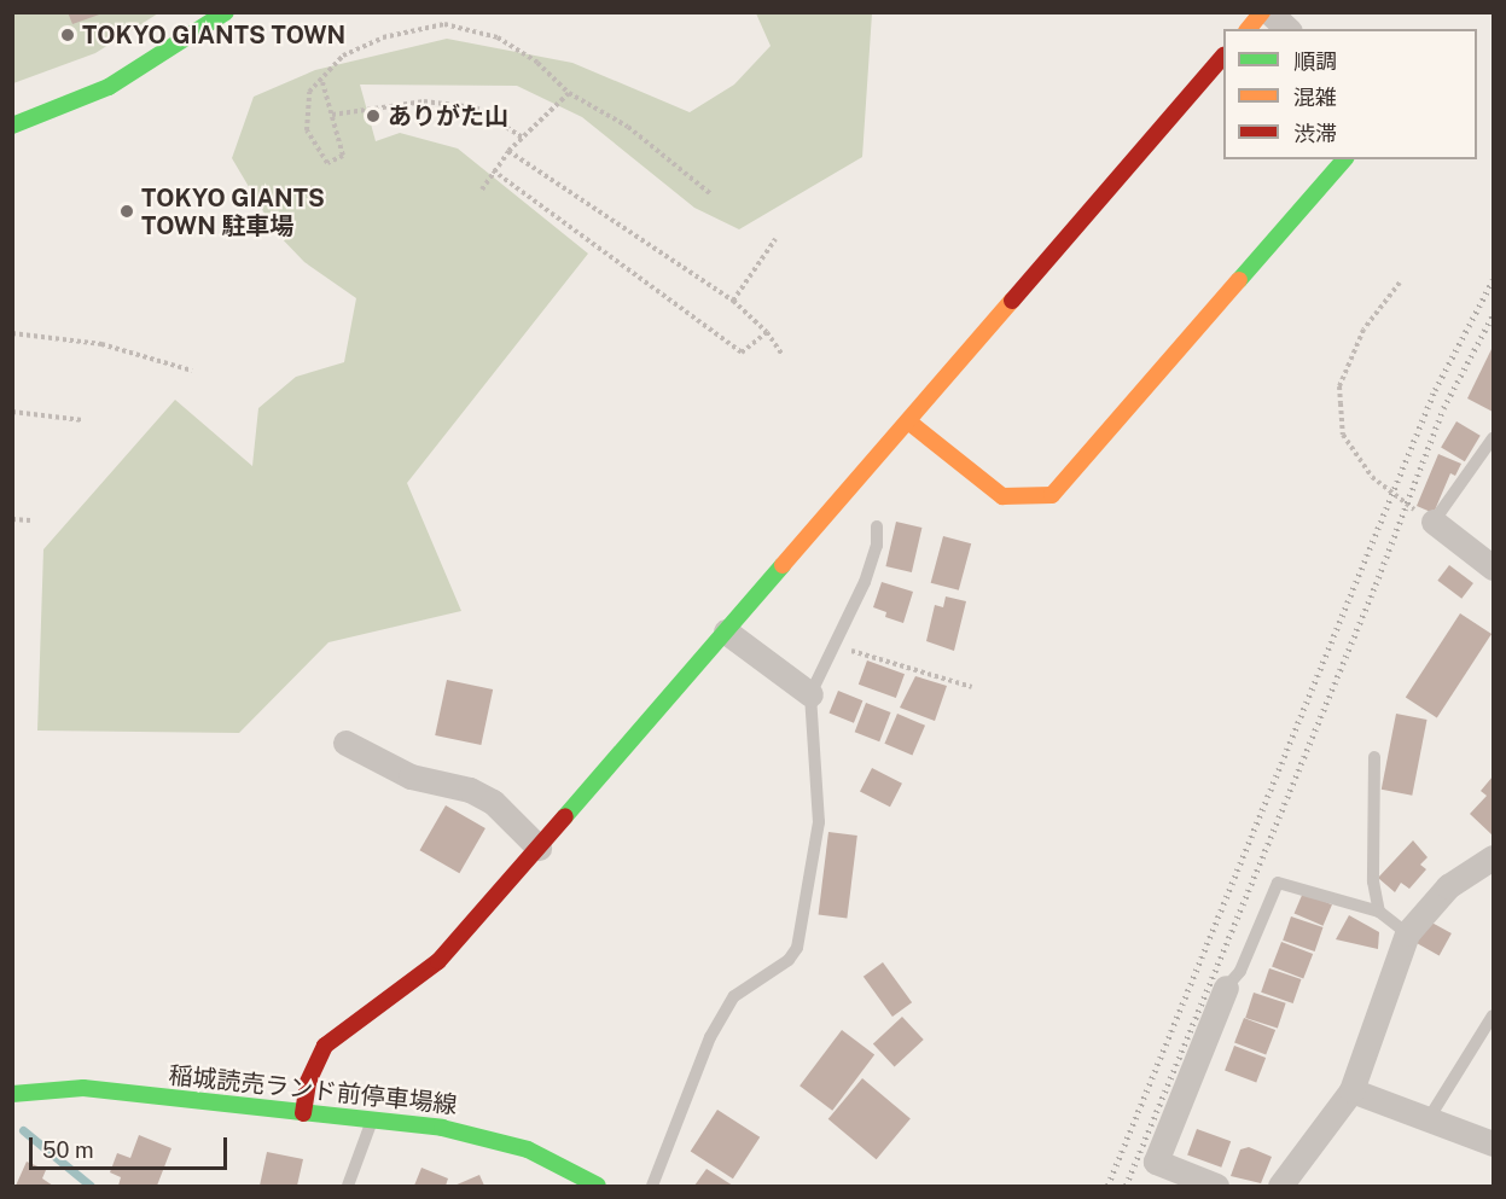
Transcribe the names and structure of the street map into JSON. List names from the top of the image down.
{
  "streets": {
    "street": ["稲城読売ランド前停車場線"]
  },
  "places": ["TOKYO GIANTS TOWN", "ありがた山", "TOKYO GIANTS TOWN 駐車場"],
  "legend": ["順調", "混雑", "渋滞"],
  "scale_bar": "50 m"
}
